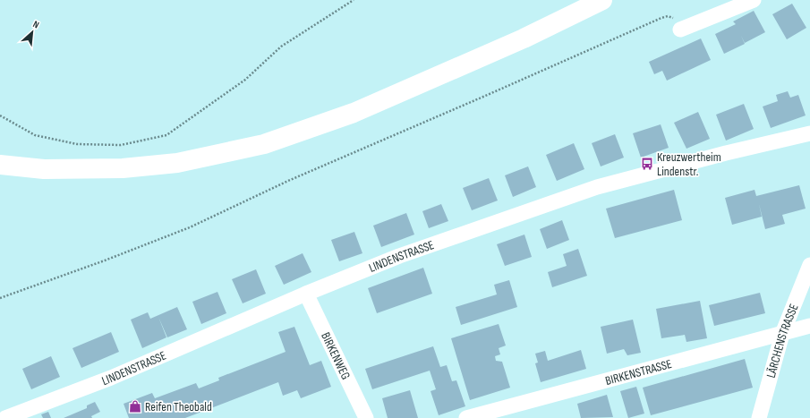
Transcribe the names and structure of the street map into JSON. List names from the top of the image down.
{
  "streets": {
    "street": [
      "LINDENSTRASSE",
      "LÄRCHENSTRASSE",
      "BIRKENWEG",
      "BIRKENSTRASSE"
    ]
  },
  "crossings": [
    ["LINDENSTRASSE", "BIRKENWEG"],
    ["LÄRCHENSTRASSE", "BIRKENSTRASSE"]
  ],
  "places": {
    "bus stop": ["Kreuzwertheim Lindenstr."],
    "shop": ["Reifen Theobald"]
  },
  "north": "top right"
}
